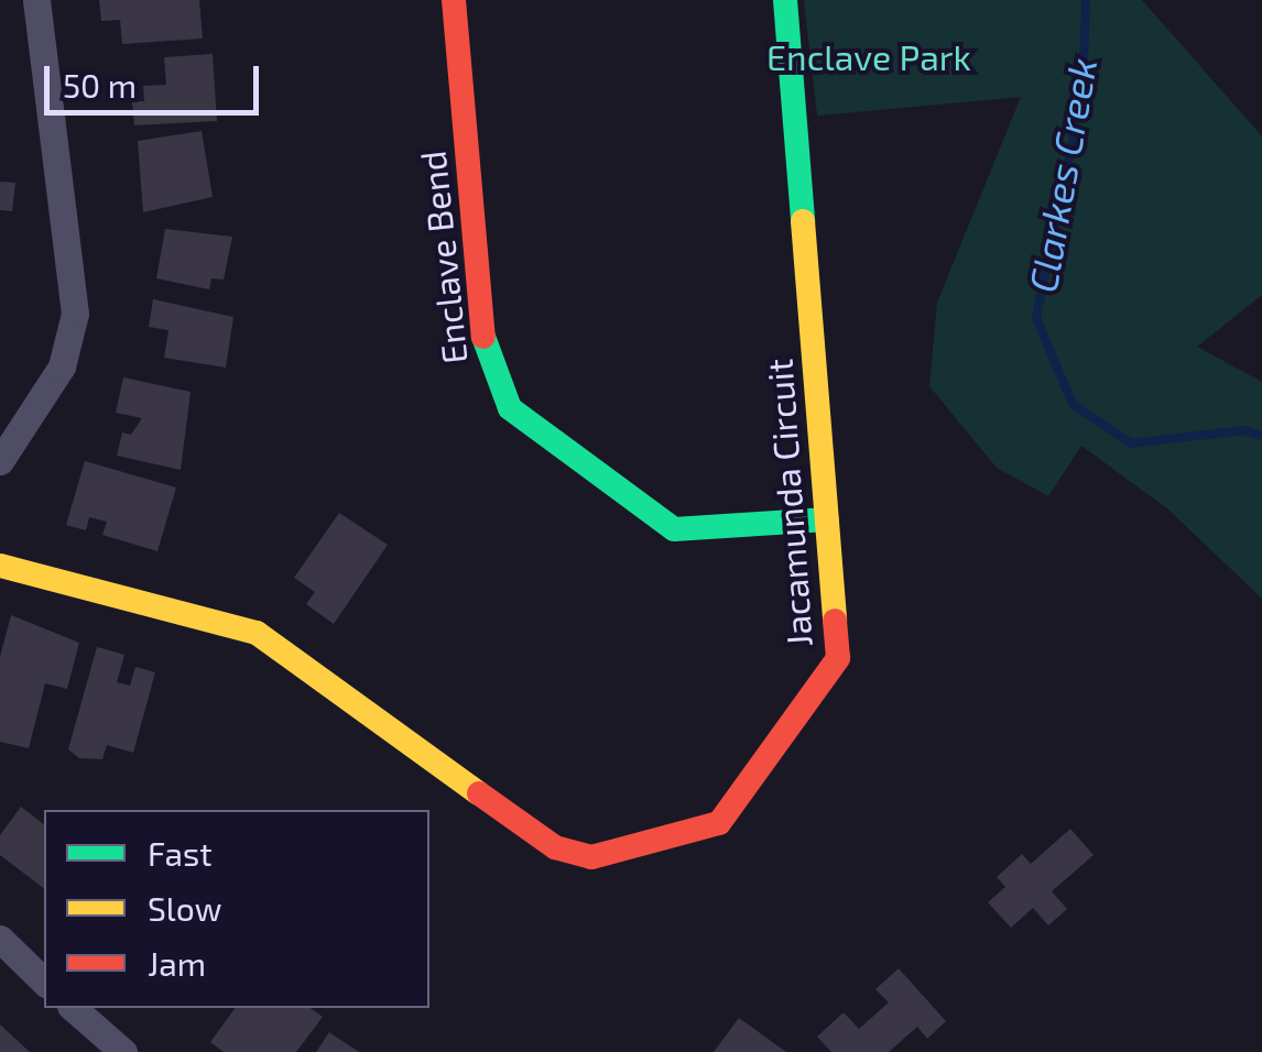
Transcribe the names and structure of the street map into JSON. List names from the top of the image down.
{
  "streets": {
    "street": ["Enclave Bend", "Jacamunda Circuit"]
  },
  "crossings": [
    ["Enclave Bend", "Jacamunda Circuit"]
  ],
  "water": ["Clarkes Creek"],
  "parks": ["Enclave Park"],
  "legend": ["Fast", "Slow", "Jam"],
  "scale_bar": "50 m"
}
